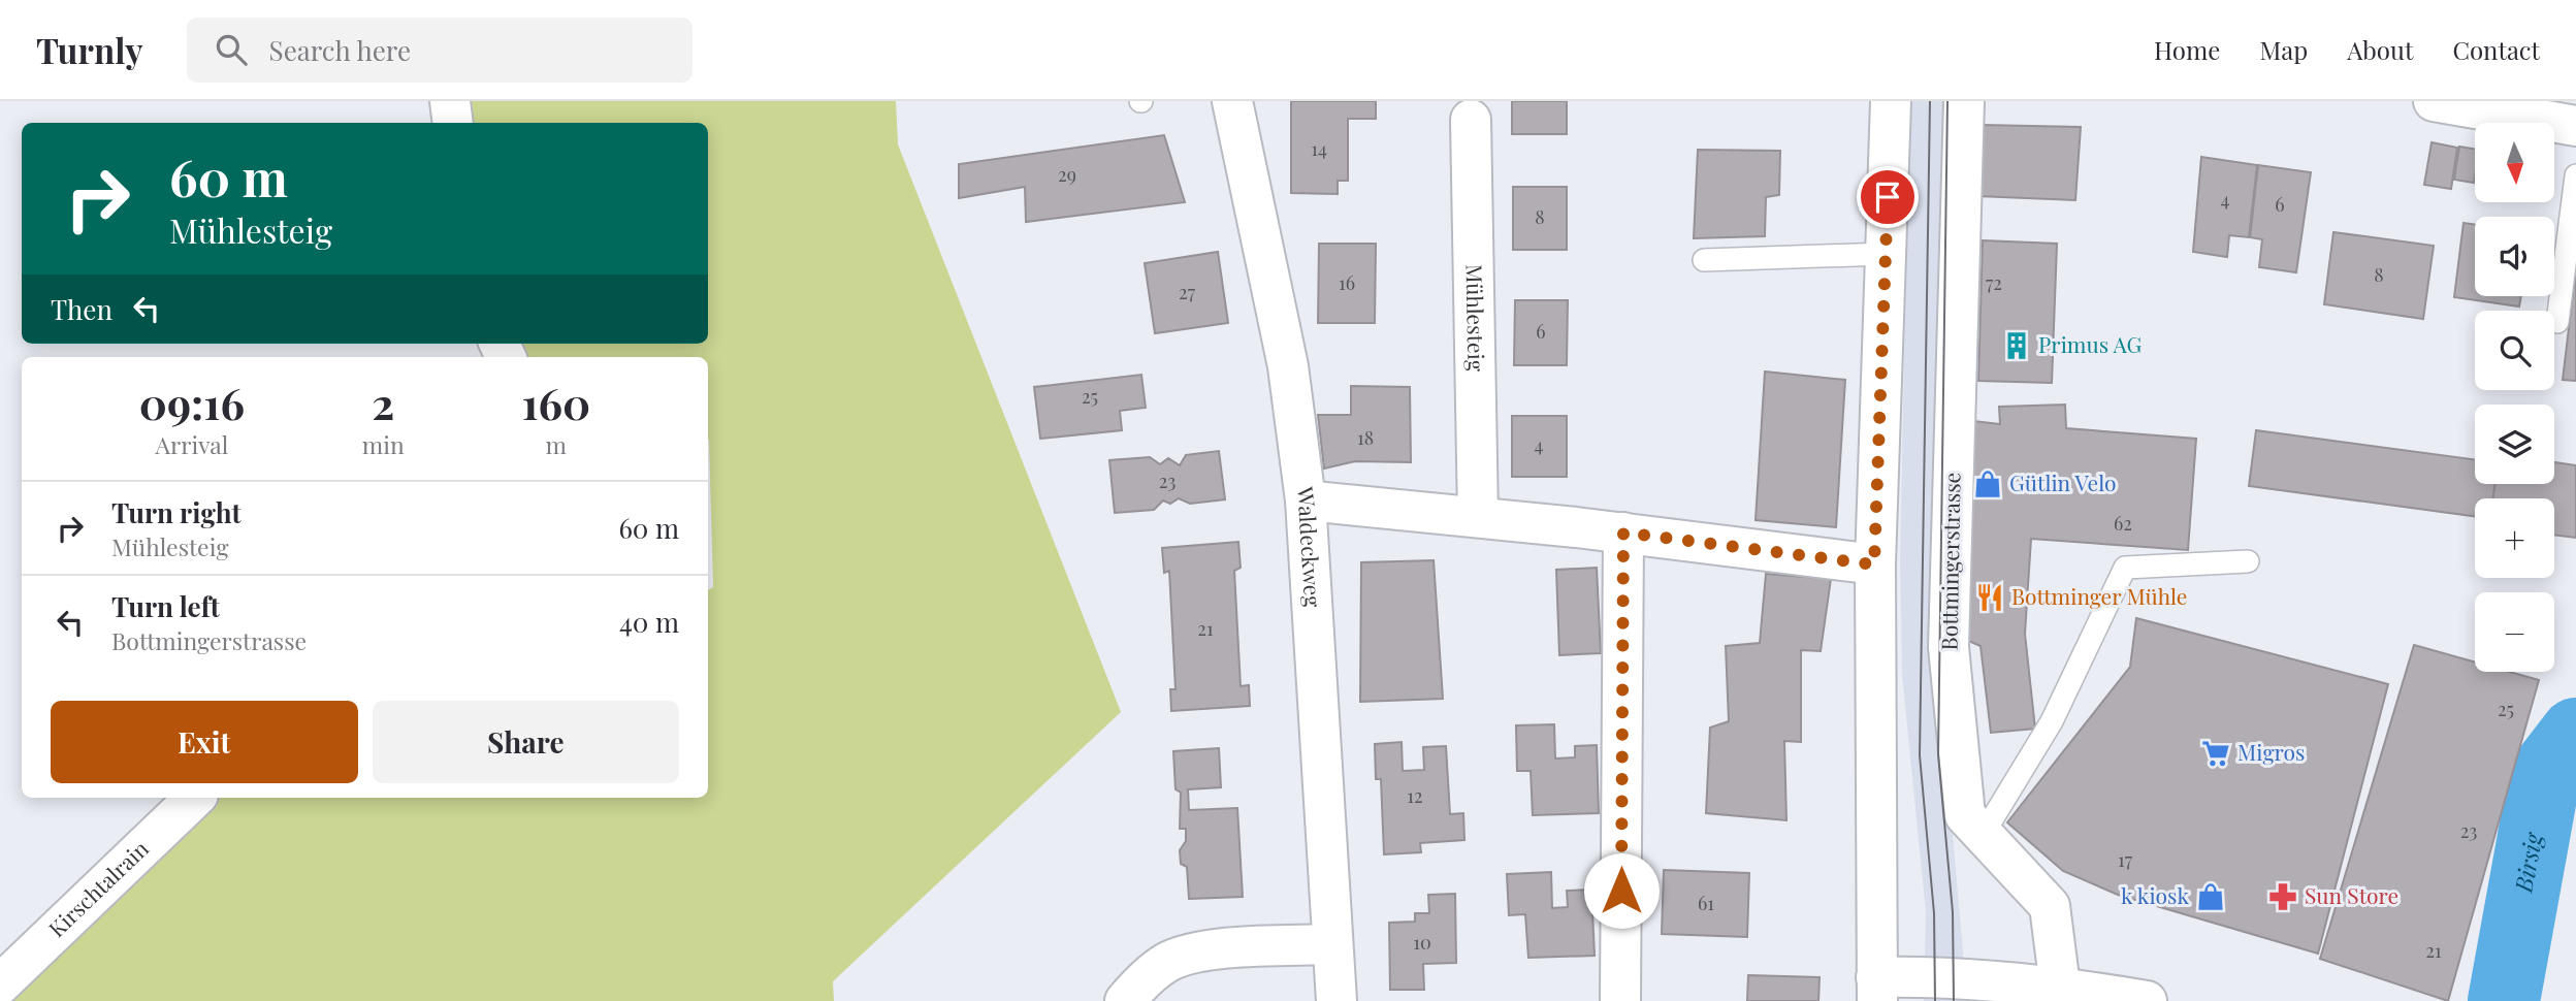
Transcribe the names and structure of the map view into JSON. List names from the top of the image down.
{
  "streets": {
    "street": [
      "Mühlesteig",
      "Waldeckweg",
      "Bottmingerstrasse",
      "Kirschtalrain"
    ]
  },
  "water": ["Birsig"],
  "places": {
    "building": ["Primus AG"],
    "shop": ["Gütlin Velo", "k kiosk"],
    "restaurant": ["Bottminger Mühle"],
    "supermarket": ["Migros"],
    "pharmacy": ["Sun Store"]
  },
  "house_numbers": [
    "14",
    "29",
    "4",
    "6",
    "8",
    "8",
    "16",
    "72",
    "27",
    "6",
    "25",
    "18",
    "4",
    "23",
    "62",
    "21",
    "25",
    "12",
    "23",
    "17",
    "61",
    "10",
    "21"
  ],
  "north": "bottom",
  "page": {
    "header": "Turnly",
    "search": "Search here",
    "nav": [
      "Home",
      "Map",
      "About",
      "Contact"
    ],
    "map_buttons": ["+", "−"],
    "turn": ["60 m", "Mühlesteig"],
    "then": "Then",
    "eta": [
      "09:16",
      "Arrival",
      "2",
      "min",
      "160",
      "m"
    ],
    "list": [
      {
        "name": "Turn right",
        "note": "Mühlesteig",
        "value": "60 m"
      },
      {
        "name": "Turn left",
        "note": "Bottmingerstrasse",
        "value": "40 m"
      }
    ],
    "buttons": ["Exit", "Share"]
  }
}
